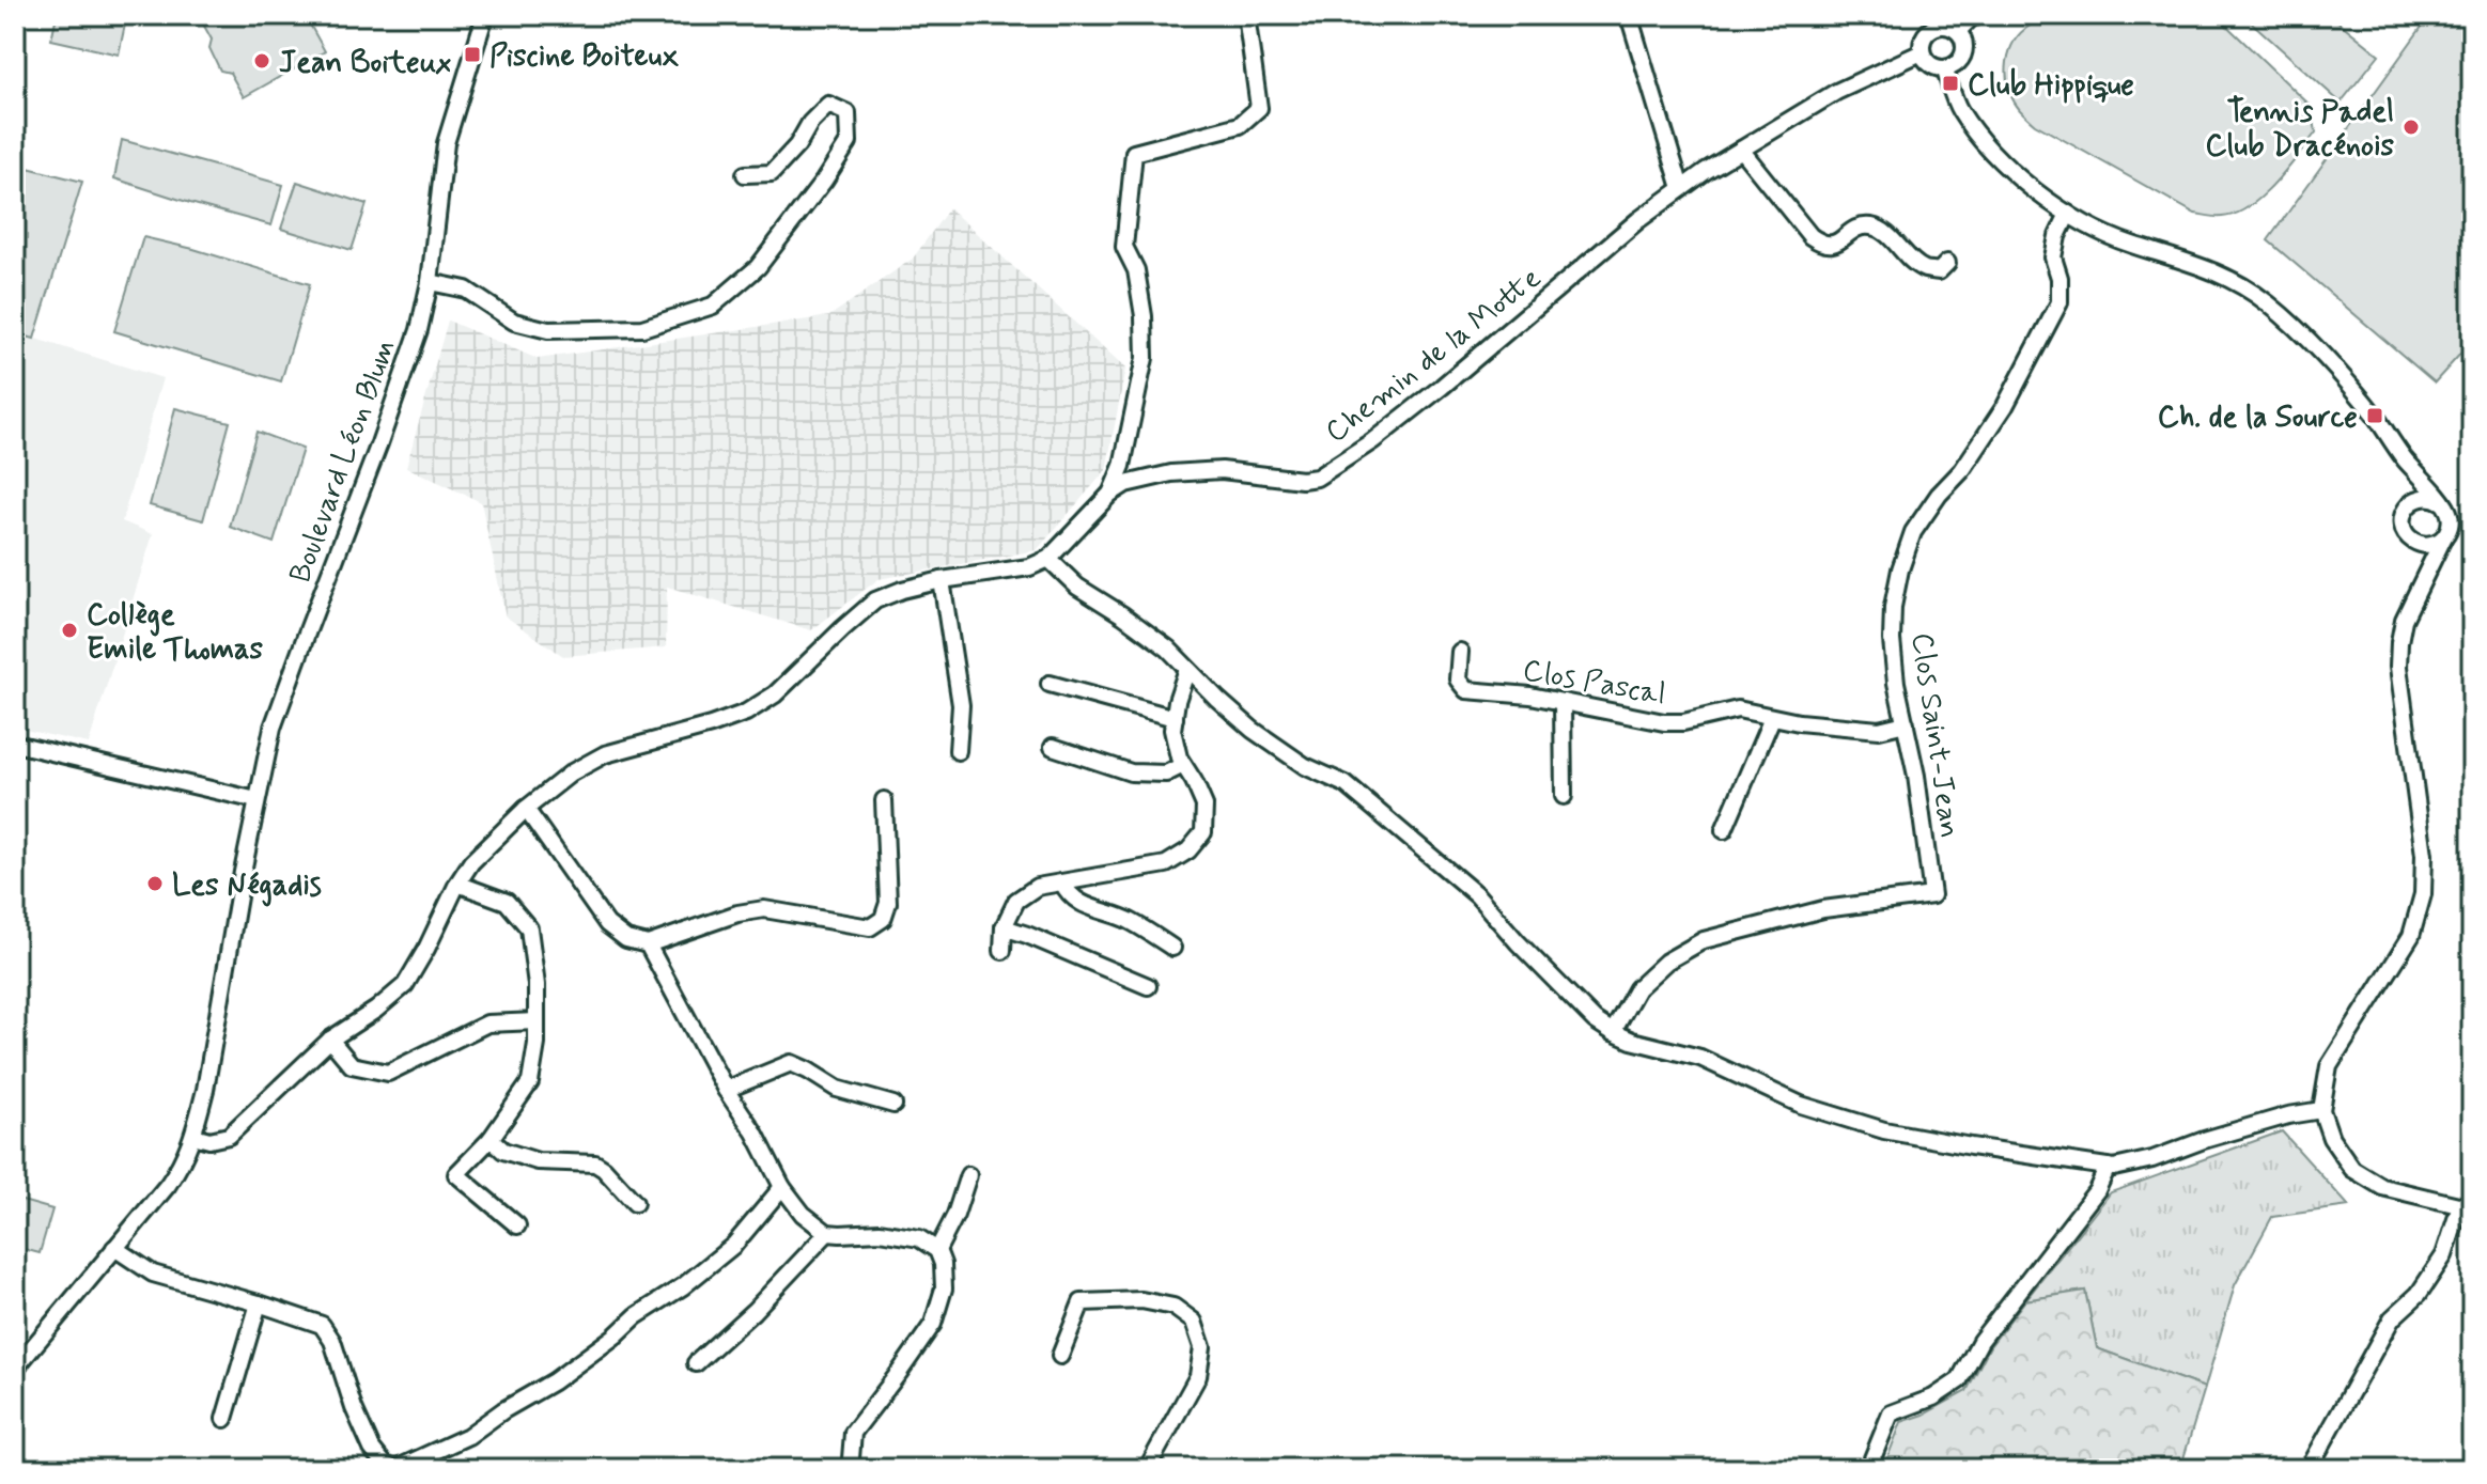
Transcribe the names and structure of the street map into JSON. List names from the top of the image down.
{
  "streets": {
    "street": [
      "Chemin de la Motte",
      "Boulevard Léon Blum",
      "Clos Pascal",
      "Clos Saint-Jean"
    ]
  },
  "crossings": [
    ["Clos Pascal", "Clos Saint-Jean"]
  ],
  "places": {
    "transit": ["Piscine Boiteux", "Club Hippique", "Ch. de la Source"],
    "other": [
      "Jean Boiteux",
      "Tennis Padel Club Dracénois",
      "Collège Emile Thomas",
      "Les Négadis"
    ]
  }
}
